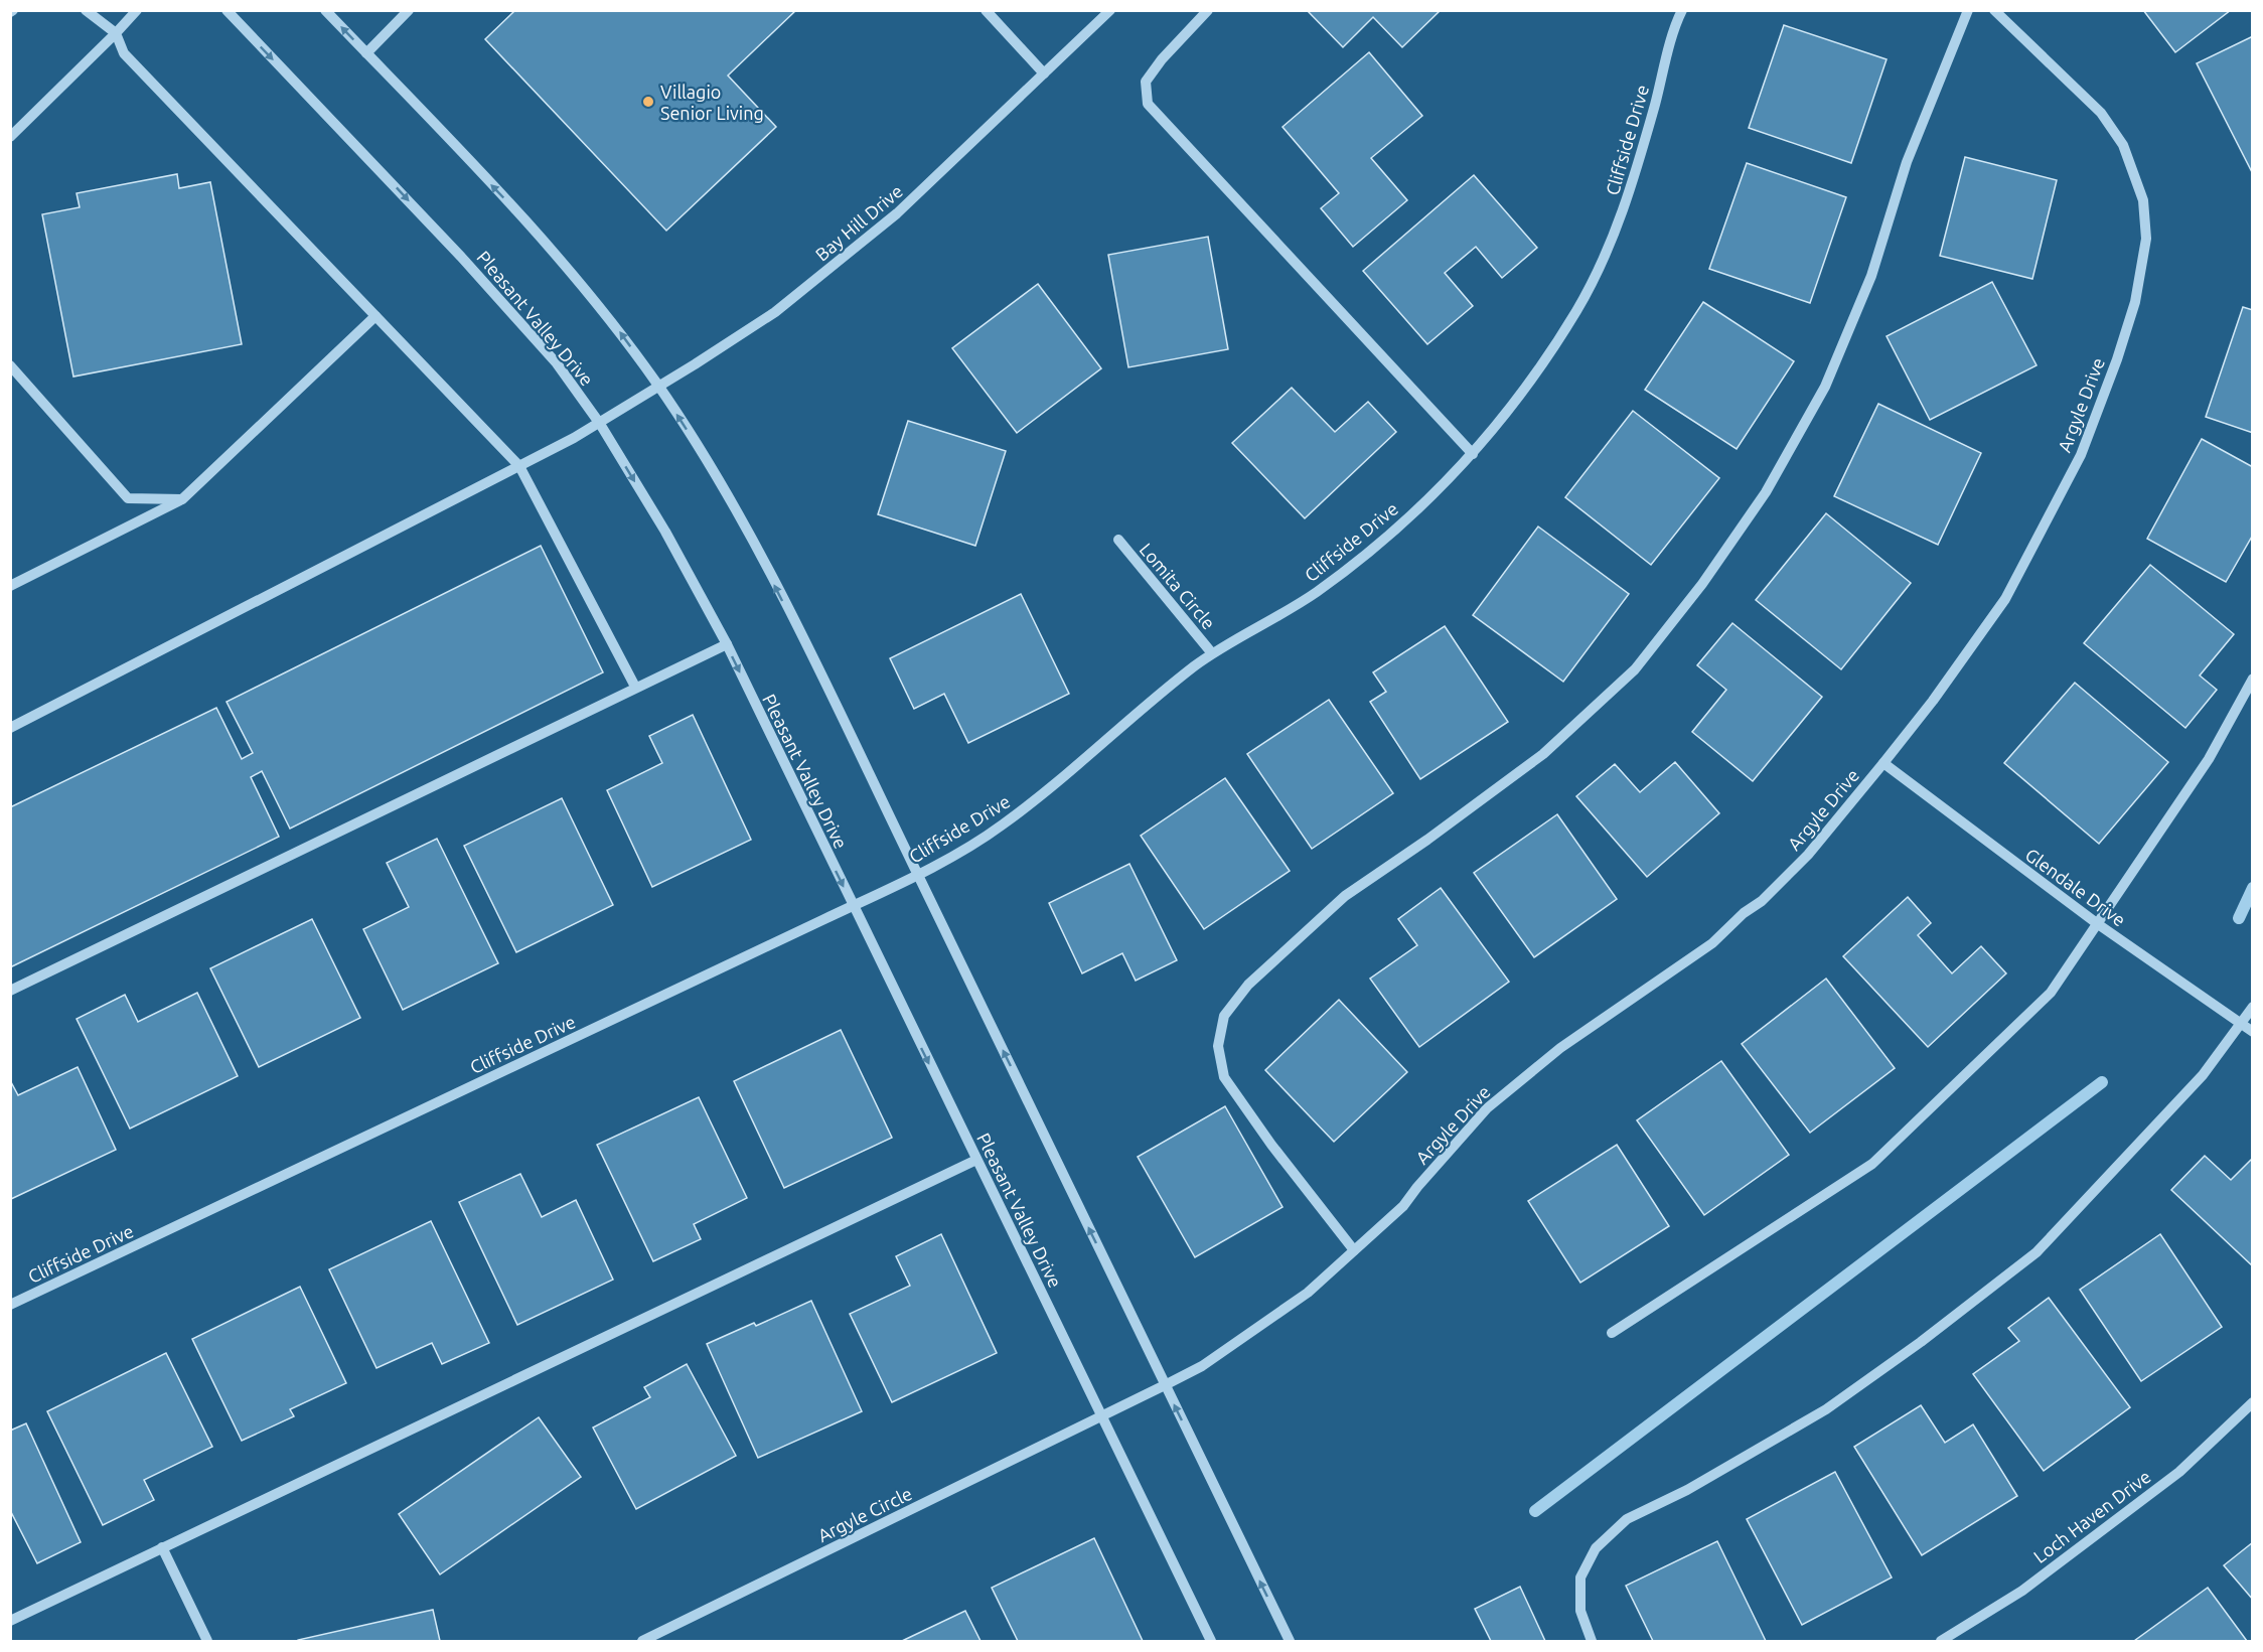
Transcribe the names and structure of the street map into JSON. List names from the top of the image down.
{
  "streets": {
    "street": [
      "Cliffside Drive",
      "Bay Hill Drive",
      "Pleasant Valley Drive",
      "Argyle Drive",
      "Lomita Circle",
      "Glendale Drive",
      "Argyle Circle",
      "Loch Haven Drive"
    ]
  },
  "crossings": [
    ["Cliffside Drive", "Pleasant Valley Drive"],
    ["Cliffside Drive", "Lomita Circle"],
    ["Bay Hill Drive", "Pleasant Valley Drive"],
    ["Pleasant Valley Drive", "Argyle Drive"],
    ["Pleasant Valley Drive", "Argyle Circle"],
    ["Argyle Drive", "Glendale Drive"],
    ["Argyle Drive", "Argyle Circle"]
  ],
  "places": ["Villagio Senior Living"]
}
